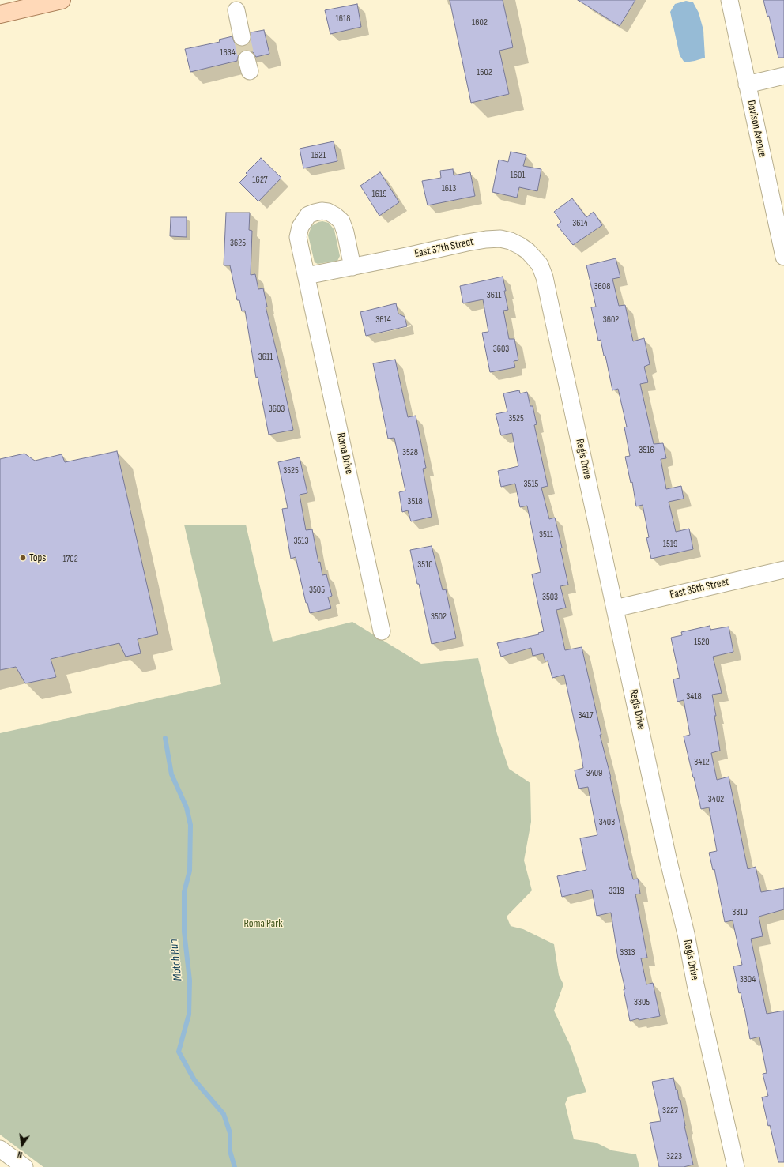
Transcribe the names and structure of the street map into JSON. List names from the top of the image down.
{
  "streets": {
    "street": [
      "Davison Avenue",
      "East 37th Street",
      "Roma Drive",
      "Regis Drive",
      "East 35th Street"
    ]
  },
  "crossings": [
    ["East 37th Street", "Roma Drive"],
    ["East 37th Street", "Regis Drive"],
    ["Regis Drive", "East 35th Street"]
  ],
  "water": ["Motch Run"],
  "parks": ["Roma Park"],
  "places": ["Tops"],
  "house_numbers": [
    "1618",
    "1602",
    "1634",
    "1602",
    "1621",
    "1601",
    "1627",
    "1613",
    "1619",
    "3614",
    "3625",
    "3608",
    "3611",
    "3614",
    "3602",
    "3603",
    "3611",
    "3603",
    "3525",
    "3516",
    "3528",
    "3525",
    "3515",
    "3518",
    "3511",
    "3513",
    "1519",
    "1702",
    "3510",
    "3505",
    "3503",
    "3502",
    "1520",
    "3418",
    "3417",
    "3412",
    "3409",
    "3402",
    "3403",
    "3319",
    "3310",
    "3313",
    "3304",
    "3305",
    "3227",
    "3223"
  ],
  "north": "bottom"
}
